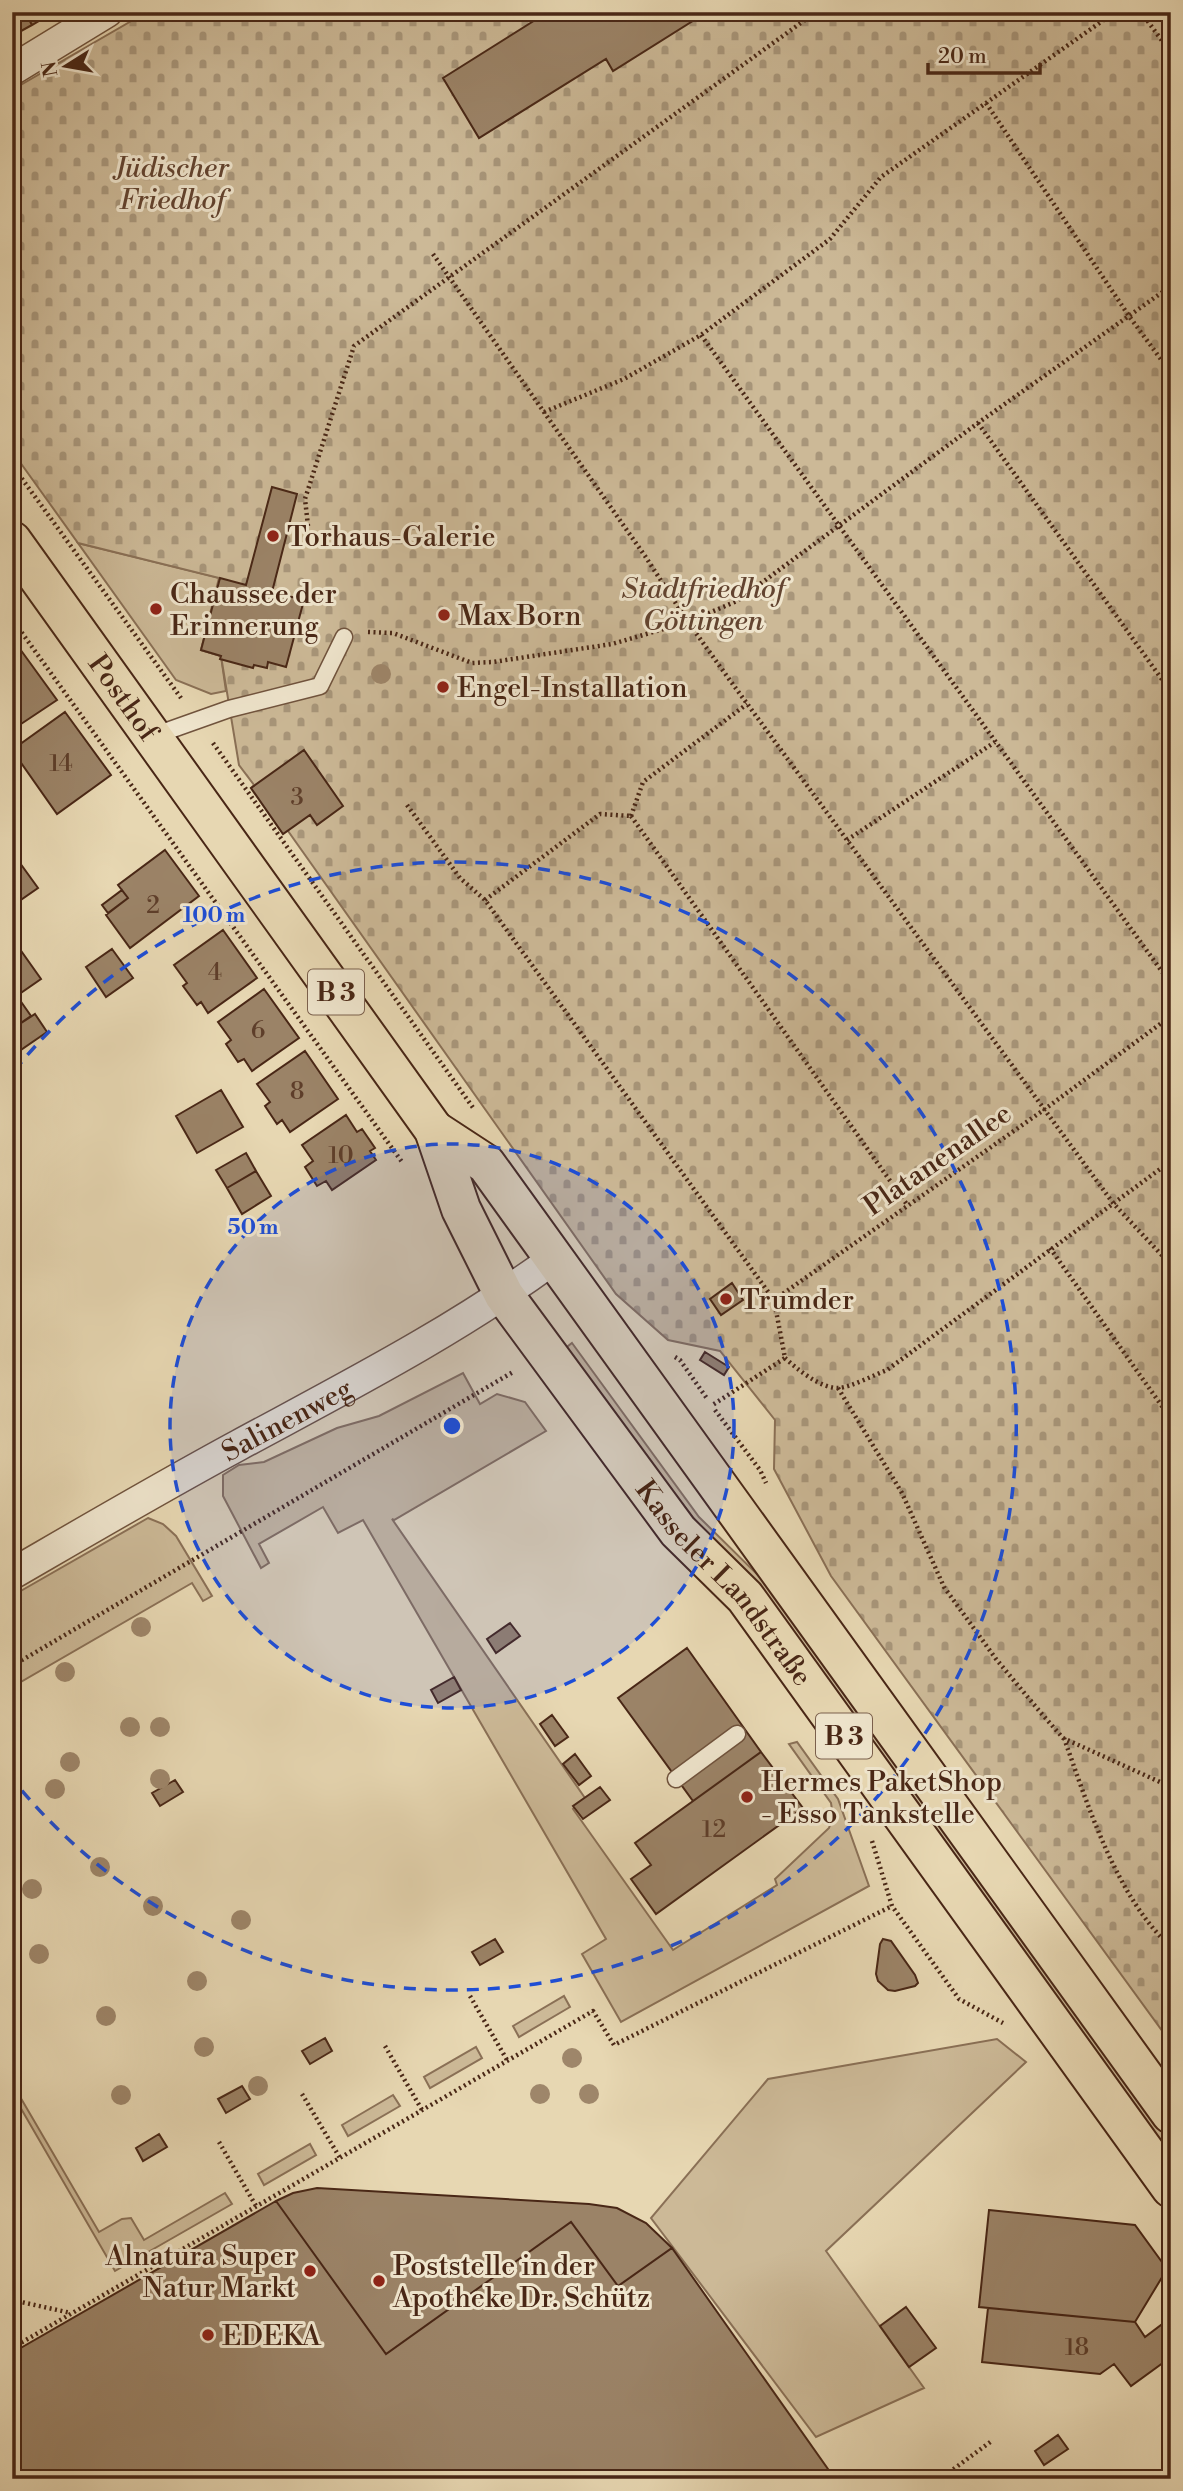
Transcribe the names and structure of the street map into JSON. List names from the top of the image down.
{
  "streets": {
    "main road": ["Posthof", "B 3", "Kasseler Landstraße"],
    "street": ["Salinenweg"],
    "path": ["Platanenallee"]
  },
  "crossings": [
    ["Posthof", "Kasseler Landstraße"],
    ["Salinenweg", "Kasseler Landstraße"]
  ],
  "parks": ["Jüdischer Friedhof", "Stadtfriedhof Göttingen"],
  "places": [
    "Torhaus-Galerie",
    "Chaussee der Erinnerung",
    "Max Born",
    "Engel-Installation",
    "Trumder",
    "Hermes PaketShop - Esso Tankstelle",
    "Alnatura Super Natur Markt",
    "Poststelle in der Apotheke Dr. Schütz",
    "EDEKA"
  ],
  "house_numbers": [
    "14",
    "3",
    "2",
    "4",
    "6",
    "8",
    "10",
    "12",
    "18"
  ],
  "scale_bar": "20 m",
  "north": "left",
  "rings": ["100 m", "50 m"]
}
